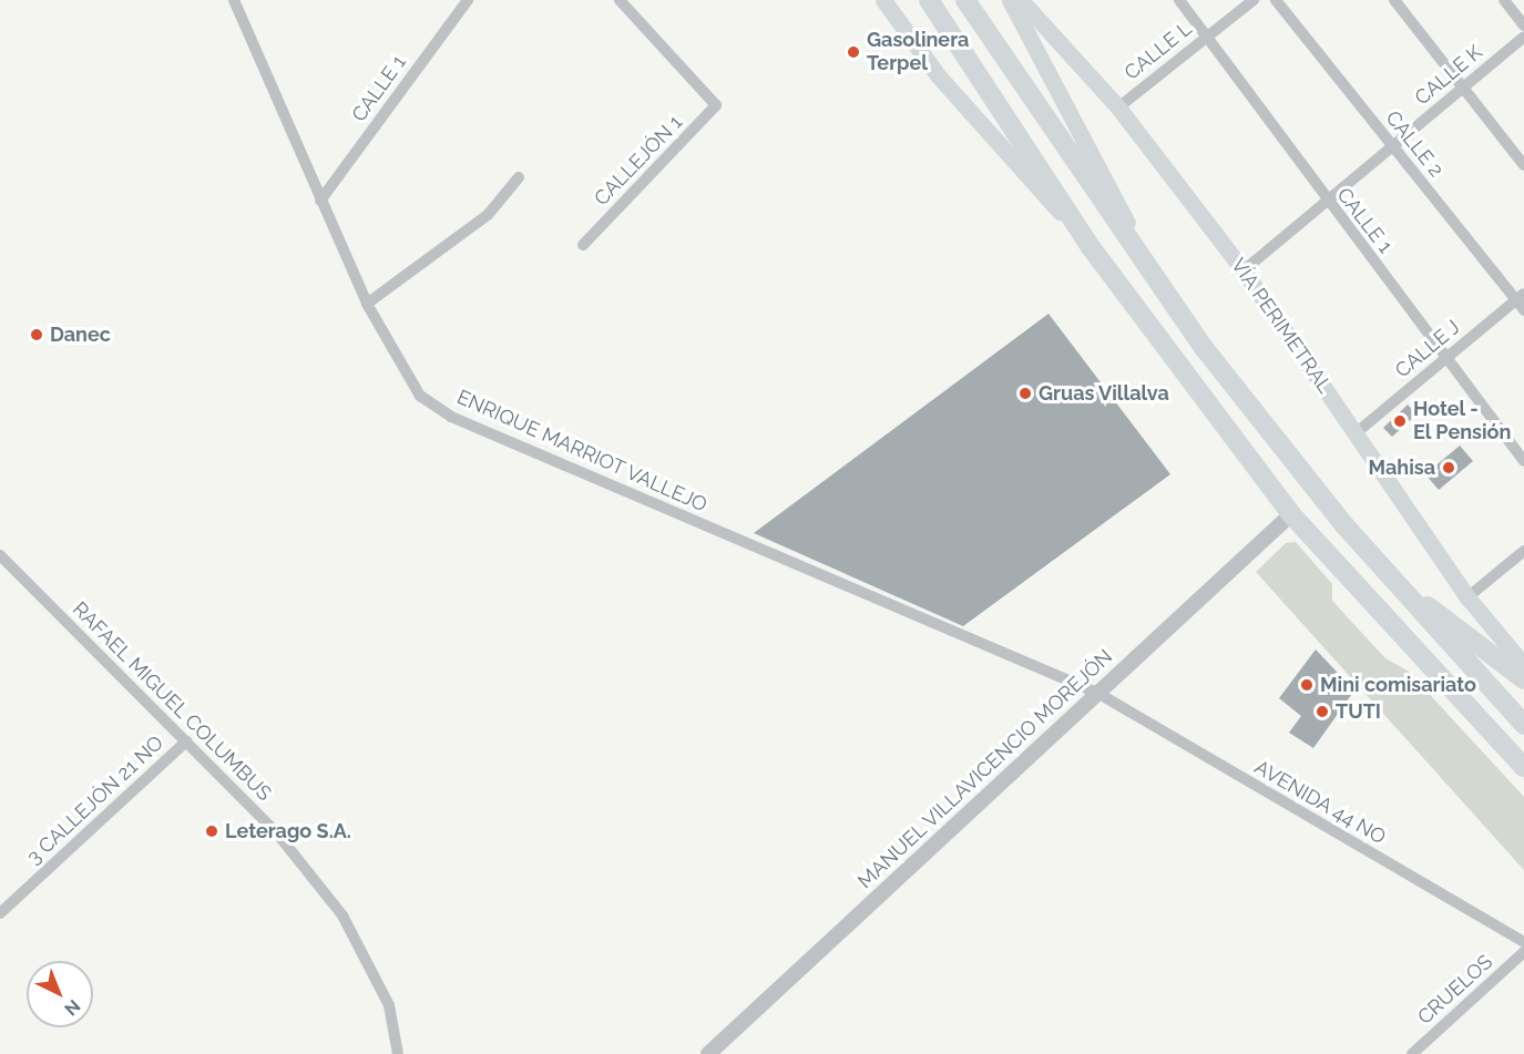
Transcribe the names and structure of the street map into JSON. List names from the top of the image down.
{
  "streets": {
    "main road": ["VÍA PERIMETRAL"],
    "street": [
      "CALLE L",
      "CALLE K",
      "CALLE 1",
      "CALLE 2",
      "CALLEJÓN 1",
      "CALLE J",
      "ENRIQUE MARRIOT VALLEJO",
      "RAFAEL MIGUEL COLUMBUS",
      "MANUEL VILLAVICENCIO MOREJÓN",
      "3 CALLEJÓN 21 NO",
      "AVENIDA 44 NO",
      "CRUELOS"
    ]
  },
  "crossings": [
    ["CALLE L", "CALLE 1"],
    ["CALLE L", "VÍA PERIMETRAL"],
    ["CALLE K", "CALLE 1"],
    ["CALLE K", "CALLE 2"],
    ["CALLE K", "VÍA PERIMETRAL"],
    ["CALLE 1", "CALLE J"],
    ["CALLE 1", "ENRIQUE MARRIOT VALLEJO"],
    ["CALLE 2", "CALLE J"],
    ["VÍA PERIMETRAL", "CALLE J"],
    ["ENRIQUE MARRIOT VALLEJO", "MANUEL VILLAVICENCIO MOREJÓN"],
    ["ENRIQUE MARRIOT VALLEJO", "AVENIDA 44 NO"],
    ["RAFAEL MIGUEL COLUMBUS", "3 CALLEJÓN 21 NO"],
    ["MANUEL VILLAVICENCIO MOREJÓN", "AVENIDA 44 NO"]
  ],
  "places": [
    "Gasolinera Terpel",
    "Danec",
    "Gruas Villalva",
    "Hotel - El Pensión",
    "Mahisa",
    "Mini comisariato",
    "TUTI",
    "Leterago S.A."
  ],
  "north": "bottom right"
}
